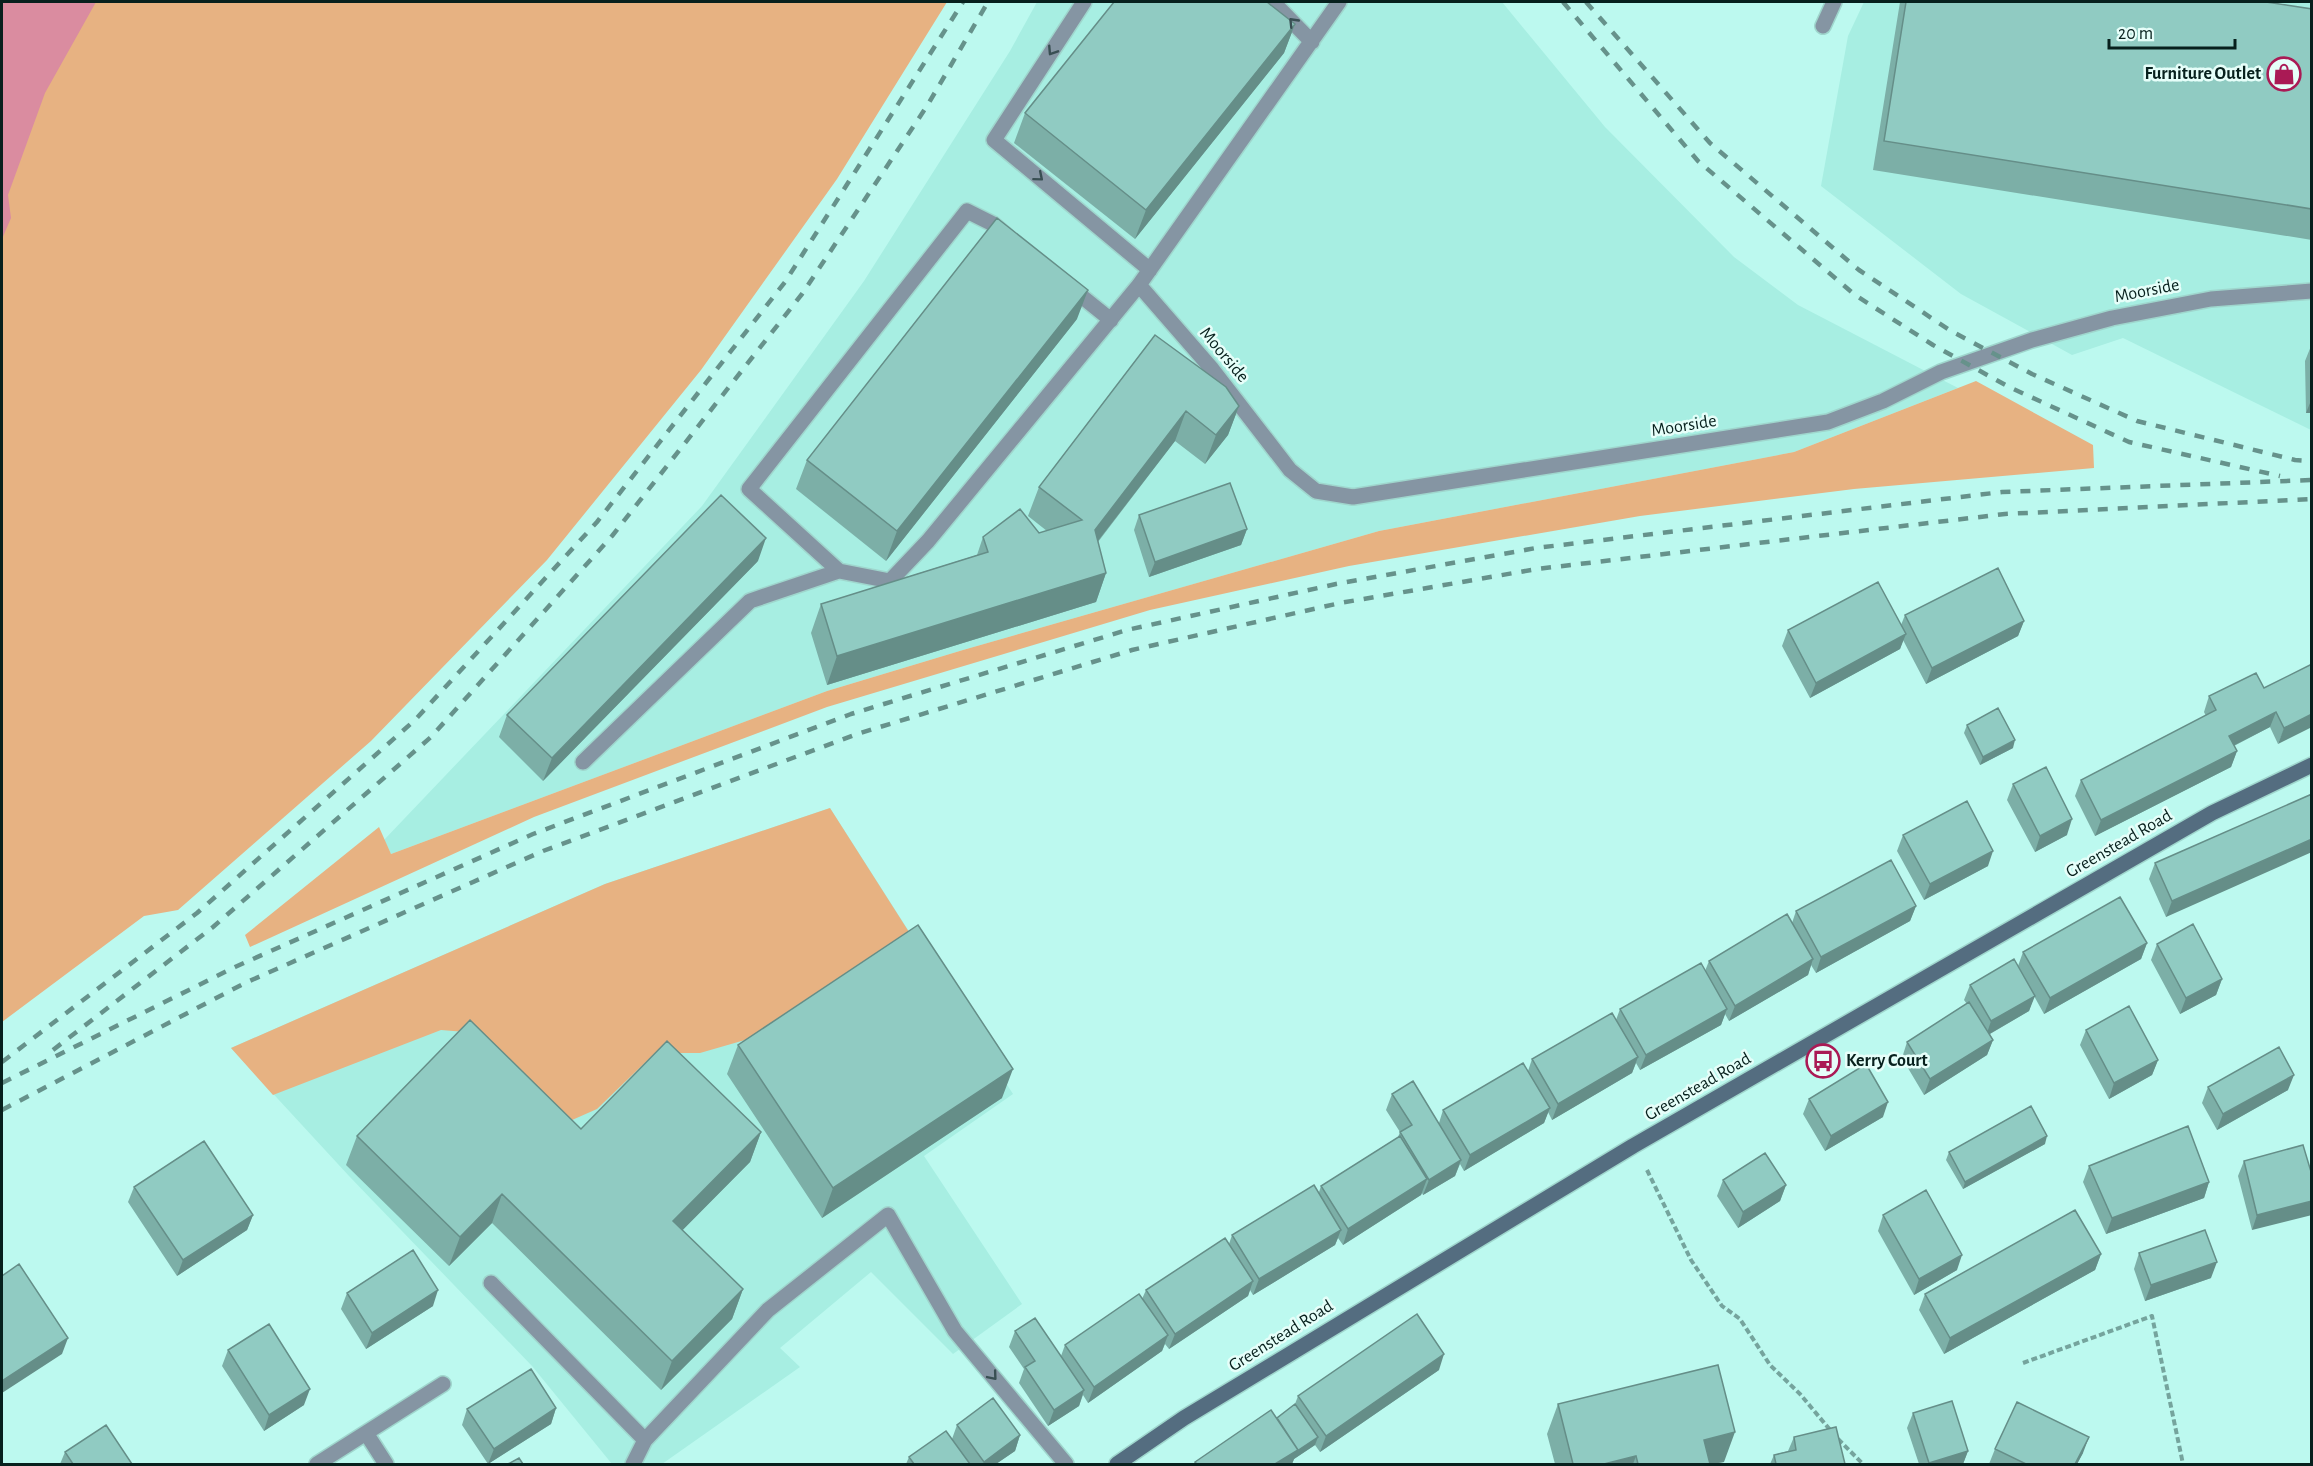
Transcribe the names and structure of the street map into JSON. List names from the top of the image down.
{
  "streets": {
    "street": ["Moorside", "Greenstead Road"]
  },
  "places": {
    "shop": ["Furniture Outlet"],
    "bus stop": ["Kerry Court"]
  },
  "scale_bar": "20 m"
}
